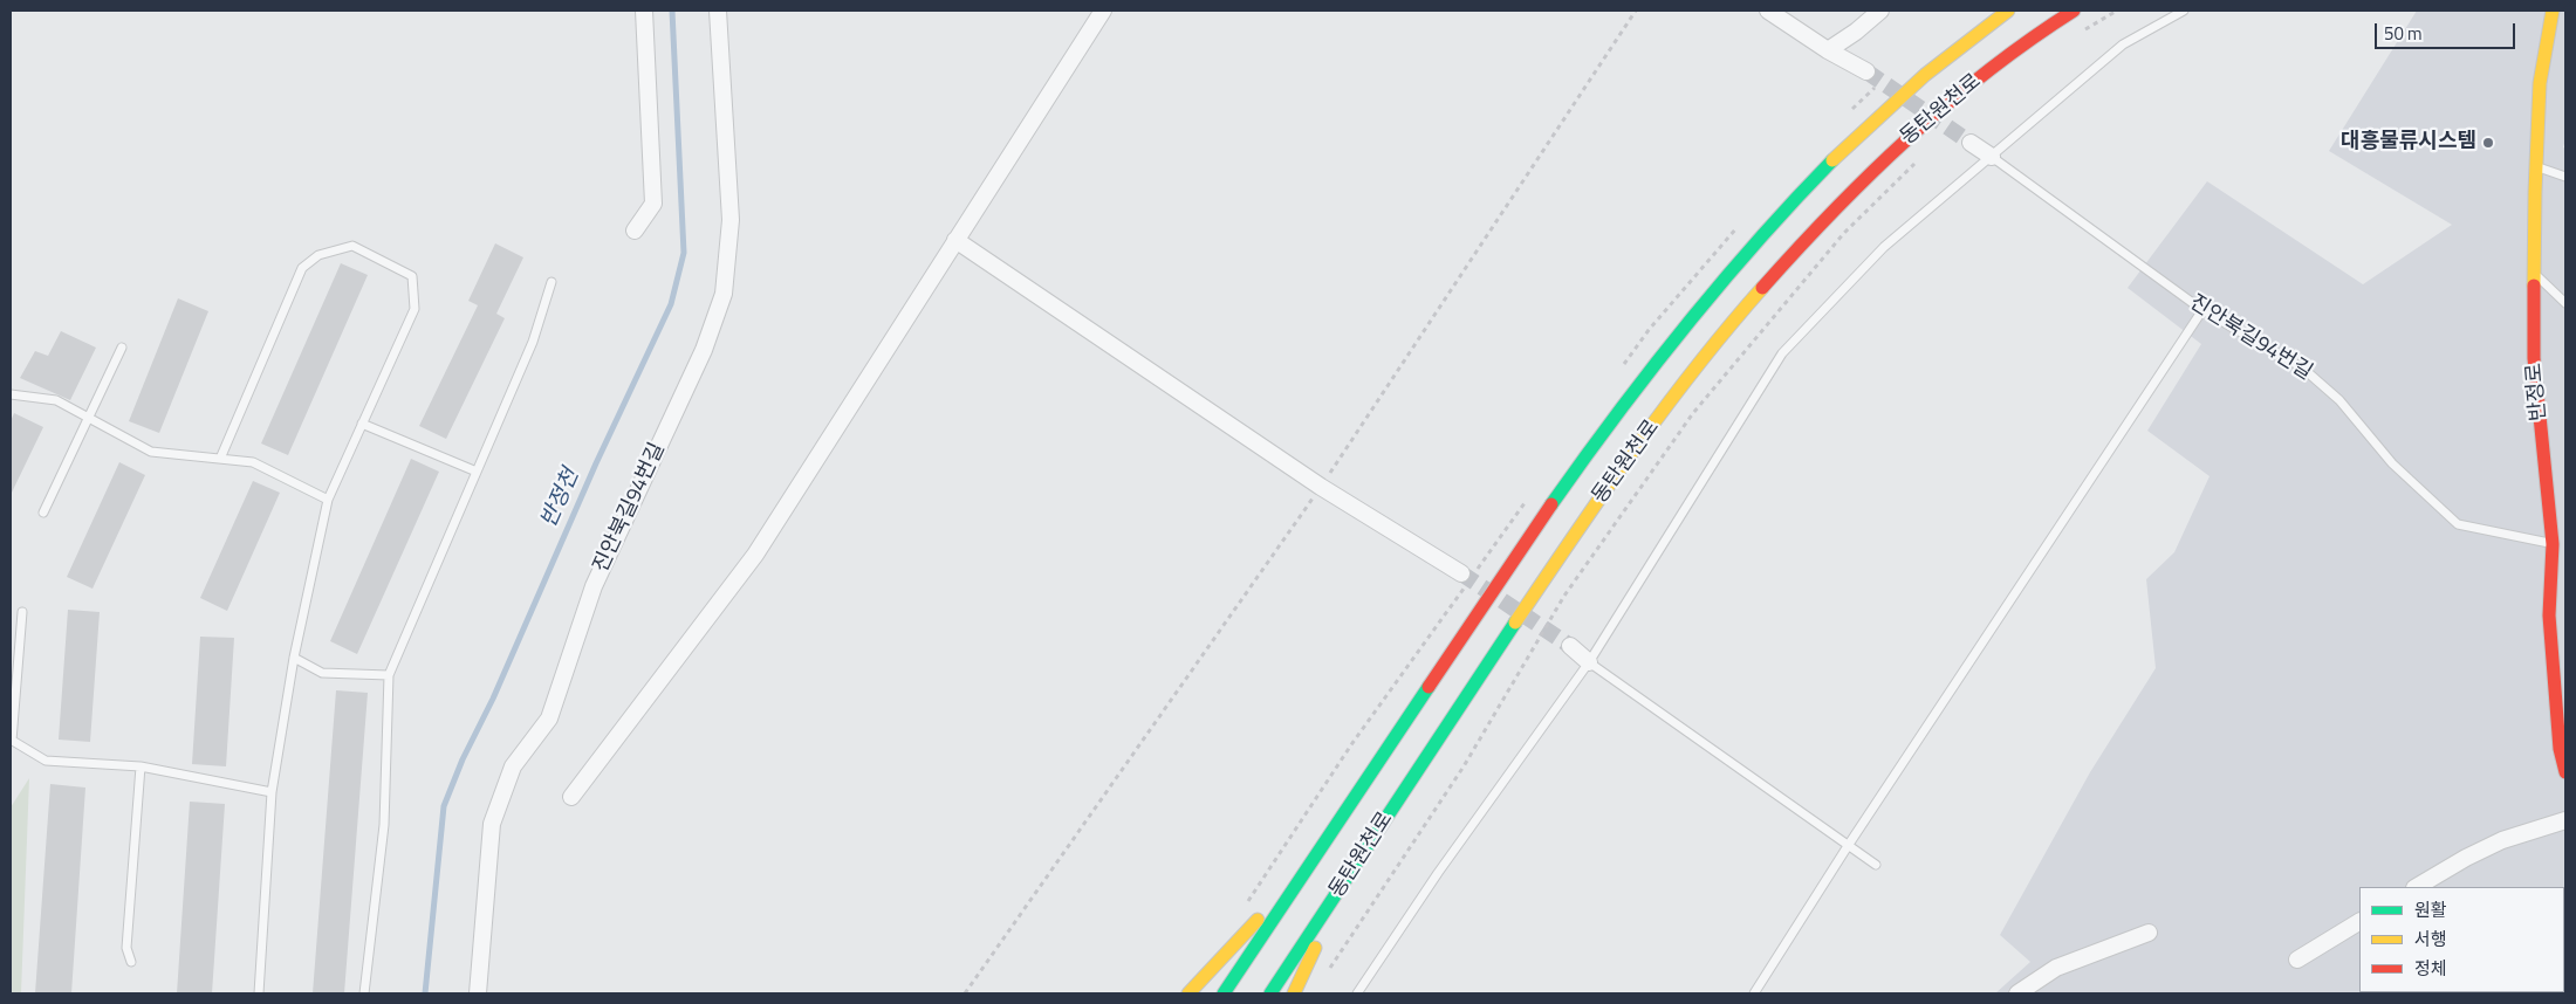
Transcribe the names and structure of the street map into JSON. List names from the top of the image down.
{
  "streets": {
    "main road": ["동탄원천로", "반정로"],
    "street": ["진안북길94번길"]
  },
  "crossings": [
    ["진안북길94번길", "반정로"]
  ],
  "water": ["반정천"],
  "places": ["대흥물류시스템"],
  "legend": ["원활", "서행", "정체"],
  "scale_bar": "50 m"
}
